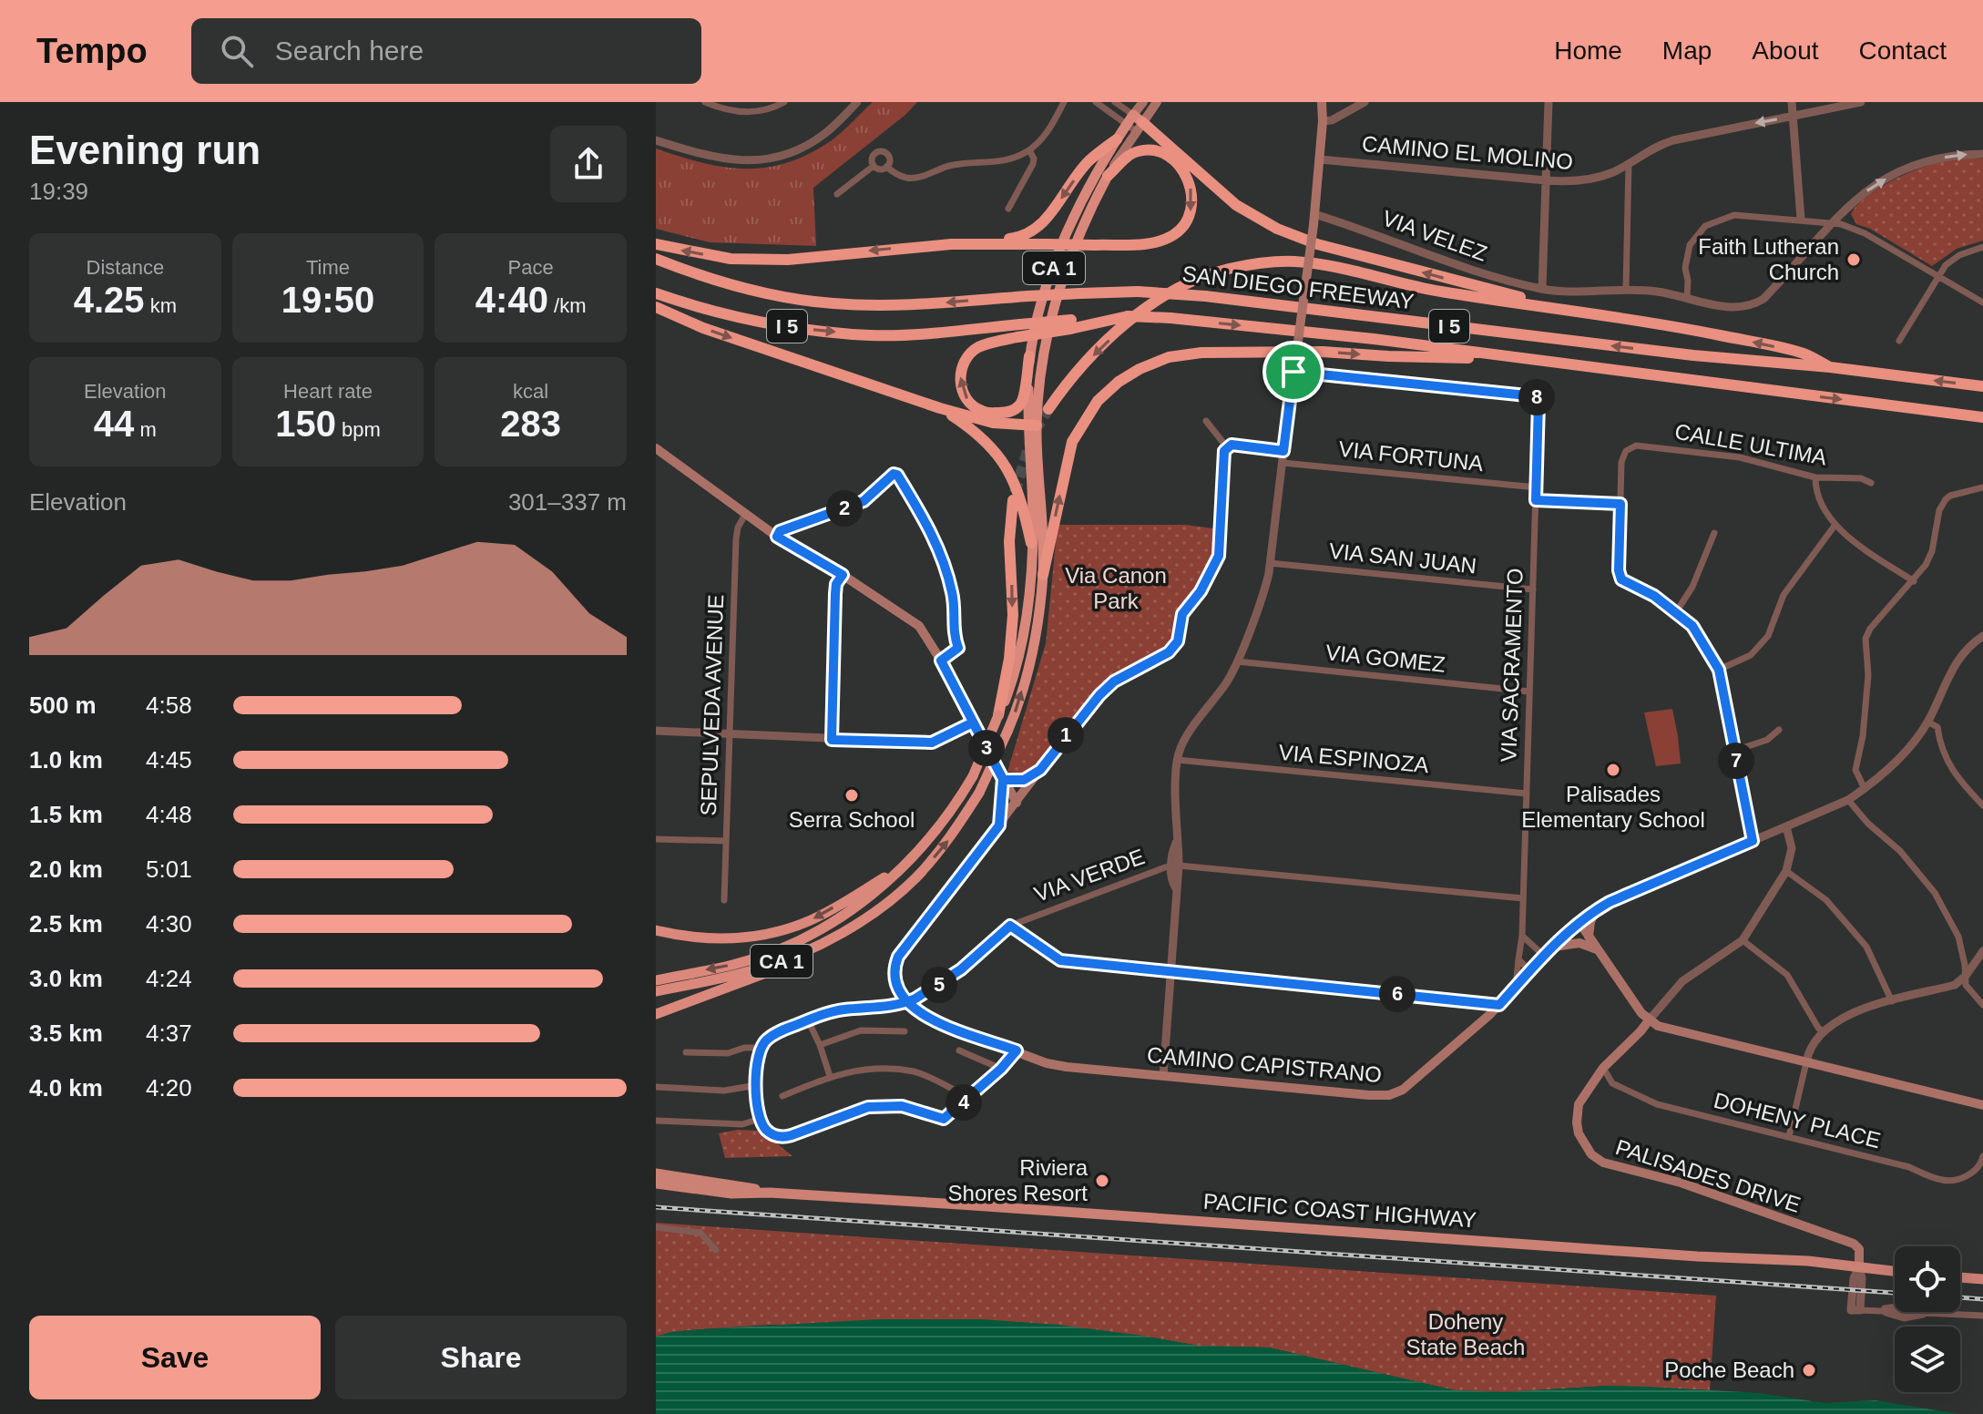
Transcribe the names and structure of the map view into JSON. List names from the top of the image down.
{
  "streets": {
    "highway": ["CA 1", "SAN DIEGO FREEWAY", "I 5"],
    "main road": ["CAMINO CAPISTRANO", "PALISADES DRIVE", "PACIFIC COAST HIGHWAY"],
    "street": [
      "CAMINO EL MOLINO",
      "VIA VELEZ",
      "CALLE ULTIMA",
      "VIA FORTUNA",
      "VIA SAN JUAN",
      "VIA GOMEZ",
      "VIA SACRAMENTO",
      "SEPULVEDA AVENUE",
      "VIA ESPINOZA",
      "VIA VERDE",
      "DOHENY PLACE"
    ]
  },
  "crossings": [
    ["VIA FORTUNA", "VIA SACRAMENTO"],
    ["VIA SAN JUAN", "VIA SACRAMENTO"],
    ["VIA GOMEZ", "VIA SACRAMENTO"],
    ["VIA SACRAMENTO", "VIA ESPINOZA"],
    ["VIA SACRAMENTO", "VIA VERDE"],
    ["VIA SACRAMENTO", "CAMINO CAPISTRANO"],
    ["VIA VERDE", "CAMINO CAPISTRANO"],
    ["DOHENY PLACE", "PALISADES DRIVE"],
    ["PALISADES DRIVE", "PACIFIC COAST HIGHWAY"]
  ],
  "parks": ["Via Canon Park", "Doheny State Beach"],
  "places": [
    "Faith Lutheran Church",
    "Palisades Elementary School",
    "Serra School",
    "Riviera Shores Resort",
    "Poche Beach"
  ],
  "page": {
    "header": "Tempo",
    "search": "Search here",
    "nav": [
      "Home",
      "Map",
      "About",
      "Contact"
    ],
    "heading": ["Evening run", "19:39"],
    "stats": [
      ["Distance", "4.25 km"],
      ["Time", "19:50"],
      ["Pace", "4:40 /km"],
      ["Elevation", "44 m"],
      ["Heart rate", "150 bpm"],
      ["kcal", "283"]
    ],
    "pins": [
      "8",
      "2",
      "1",
      "3",
      "7",
      "5",
      "6",
      "4"
    ],
    "chart": ["Elevation", "301–337 m"],
    "list": [
      {
        "name": "500 m",
        "note": "4:58"
      },
      {
        "name": "1.0 km",
        "note": "4:45"
      },
      {
        "name": "1.5 km",
        "note": "4:48"
      },
      {
        "name": "2.0 km",
        "note": "5:01"
      },
      {
        "name": "2.5 km",
        "note": "4:30"
      },
      {
        "name": "3.0 km",
        "note": "4:24"
      },
      {
        "name": "3.5 km",
        "note": "4:37"
      },
      {
        "name": "4.0 km",
        "note": "4:20"
      }
    ],
    "buttons": ["Save", "Share"]
  }
}
